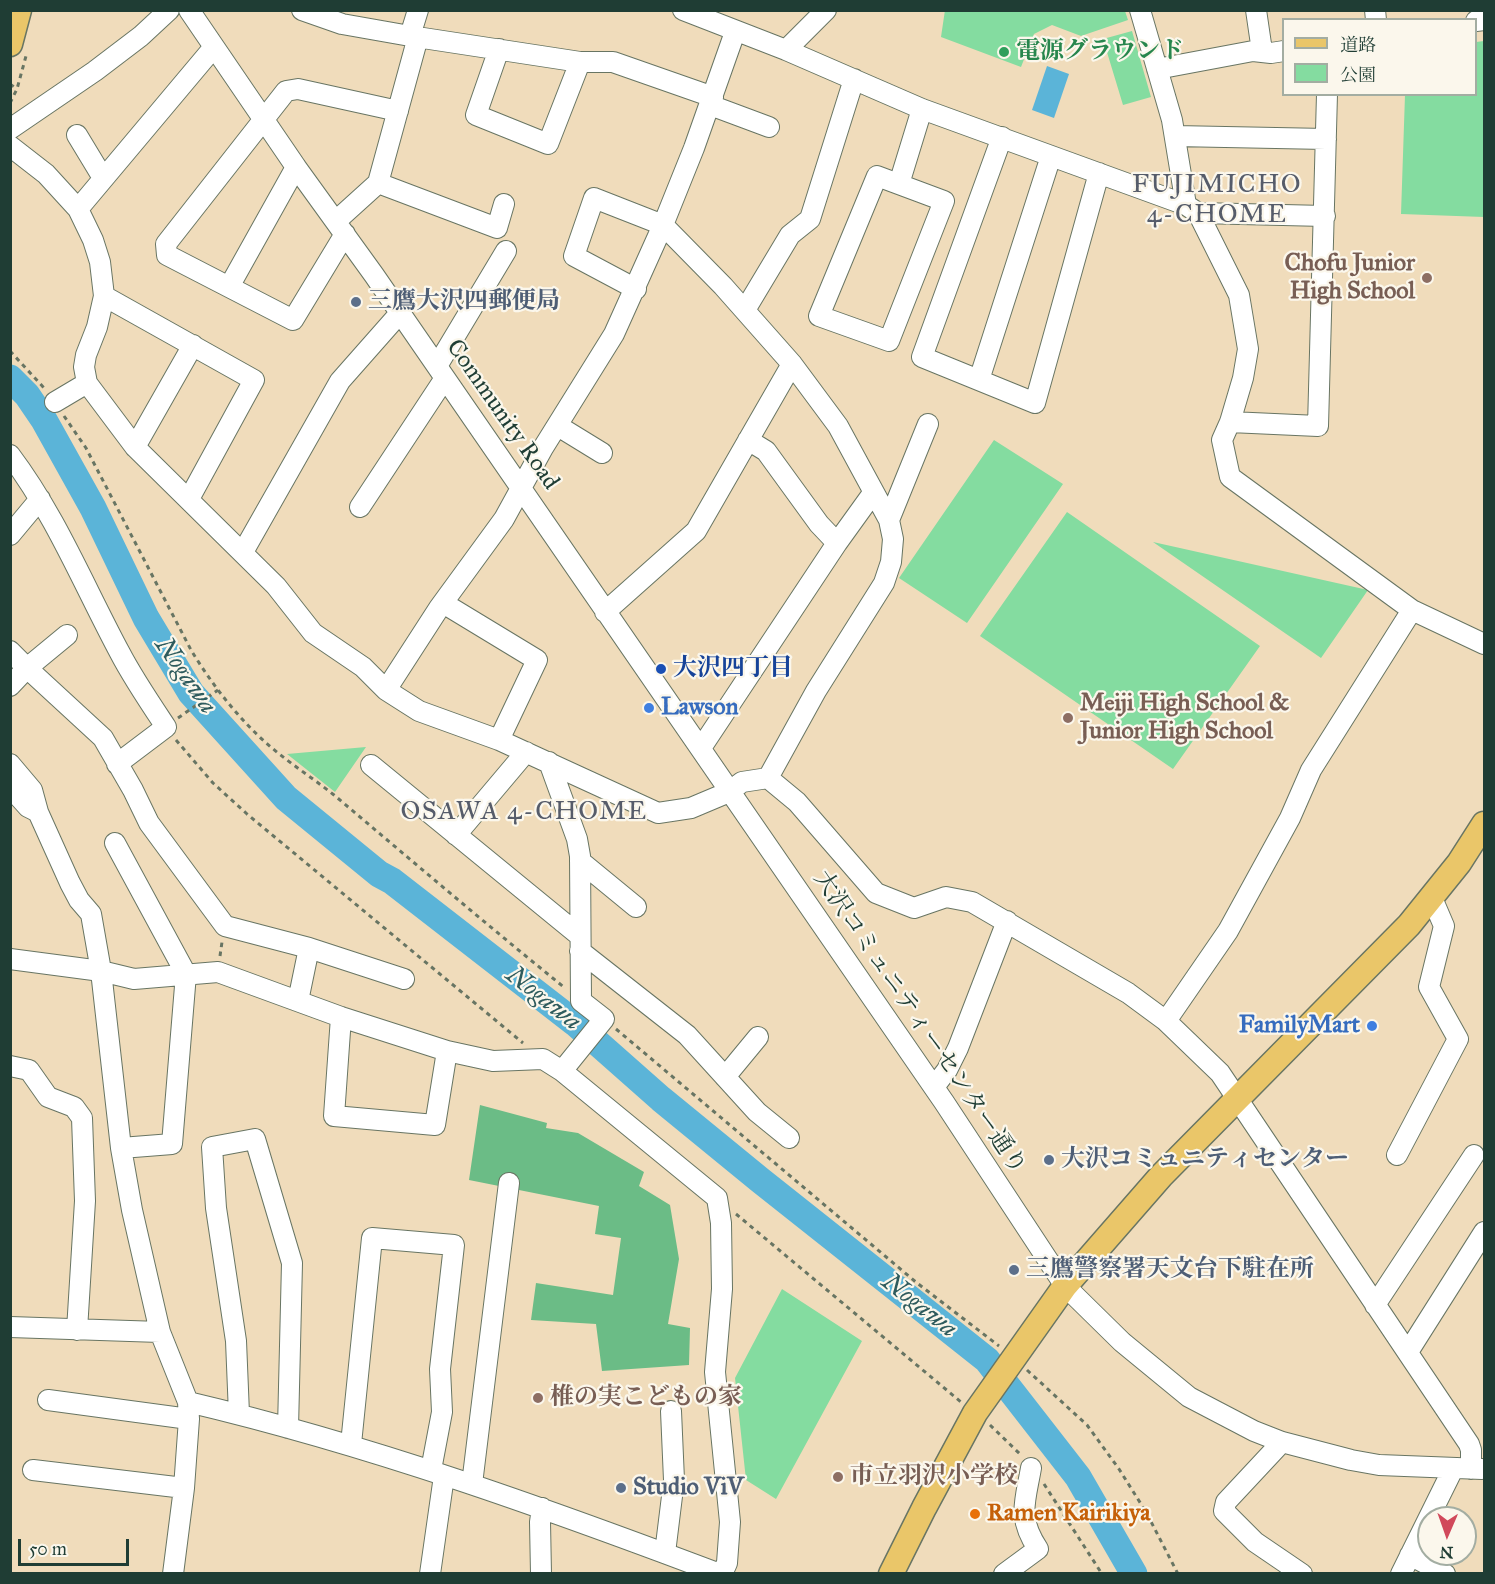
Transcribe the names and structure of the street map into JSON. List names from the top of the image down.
{
  "streets": {
    "street": ["Community Road", "大沢コミュニティーセンター通り"]
  },
  "crossings": [
    ["Community Road", "大沢コミュニティーセンター通り"]
  ],
  "districts": ["FUJIMICHO 4-CHOME", "OSAWA 4-CHOME"],
  "water": ["Nogawa"],
  "places": [
    "電源グラウンド",
    "Chofu Junior High School",
    "三鷹大沢四郵便局",
    "大沢四丁目",
    "Lawson",
    "Meiji High School & Junior High School",
    "FamilyMart",
    "大沢コミュニティセンター",
    "三鷹警察署天文台下駐在所",
    "椎の実こどもの家",
    "市立羽沢小学校",
    "Studio ViV",
    "Ramen Kairikiya"
  ],
  "legend": ["道路", "公園"],
  "scale_bar": "50 m",
  "north": "bottom"
}
